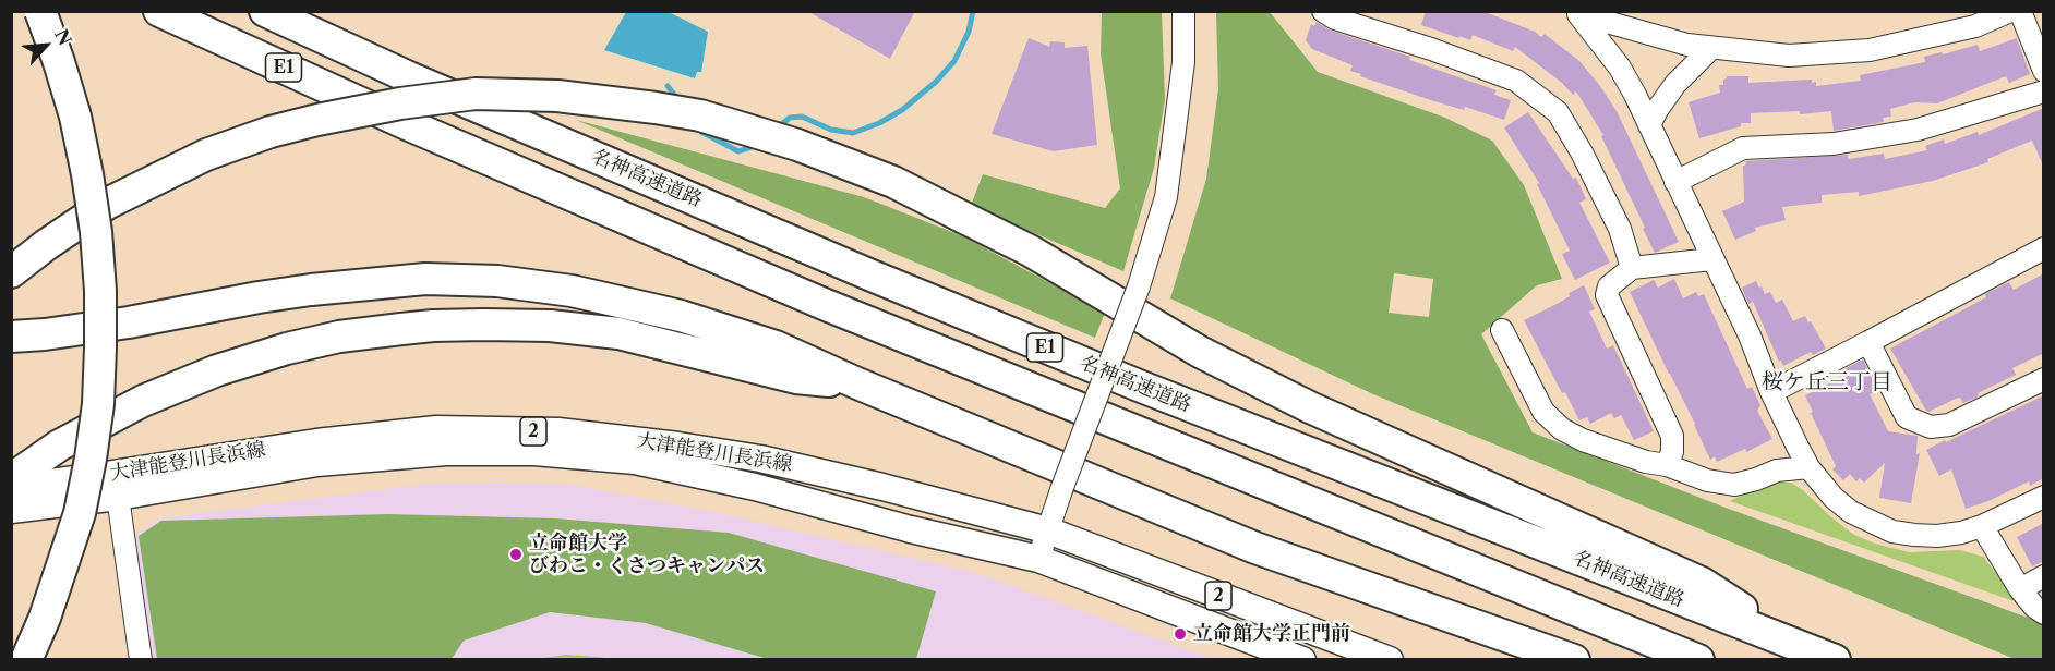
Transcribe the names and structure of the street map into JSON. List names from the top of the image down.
{
  "streets": {
    "highway": ["E1", "名神高速道路"],
    "main road": ["2", "大津能登川長浜線"]
  },
  "districts": ["桜ケ丘三丁目"],
  "places": ["立命館大学 びわこ・くさつキャンパス", "立命館大学正門前"],
  "north": "top right"
}
